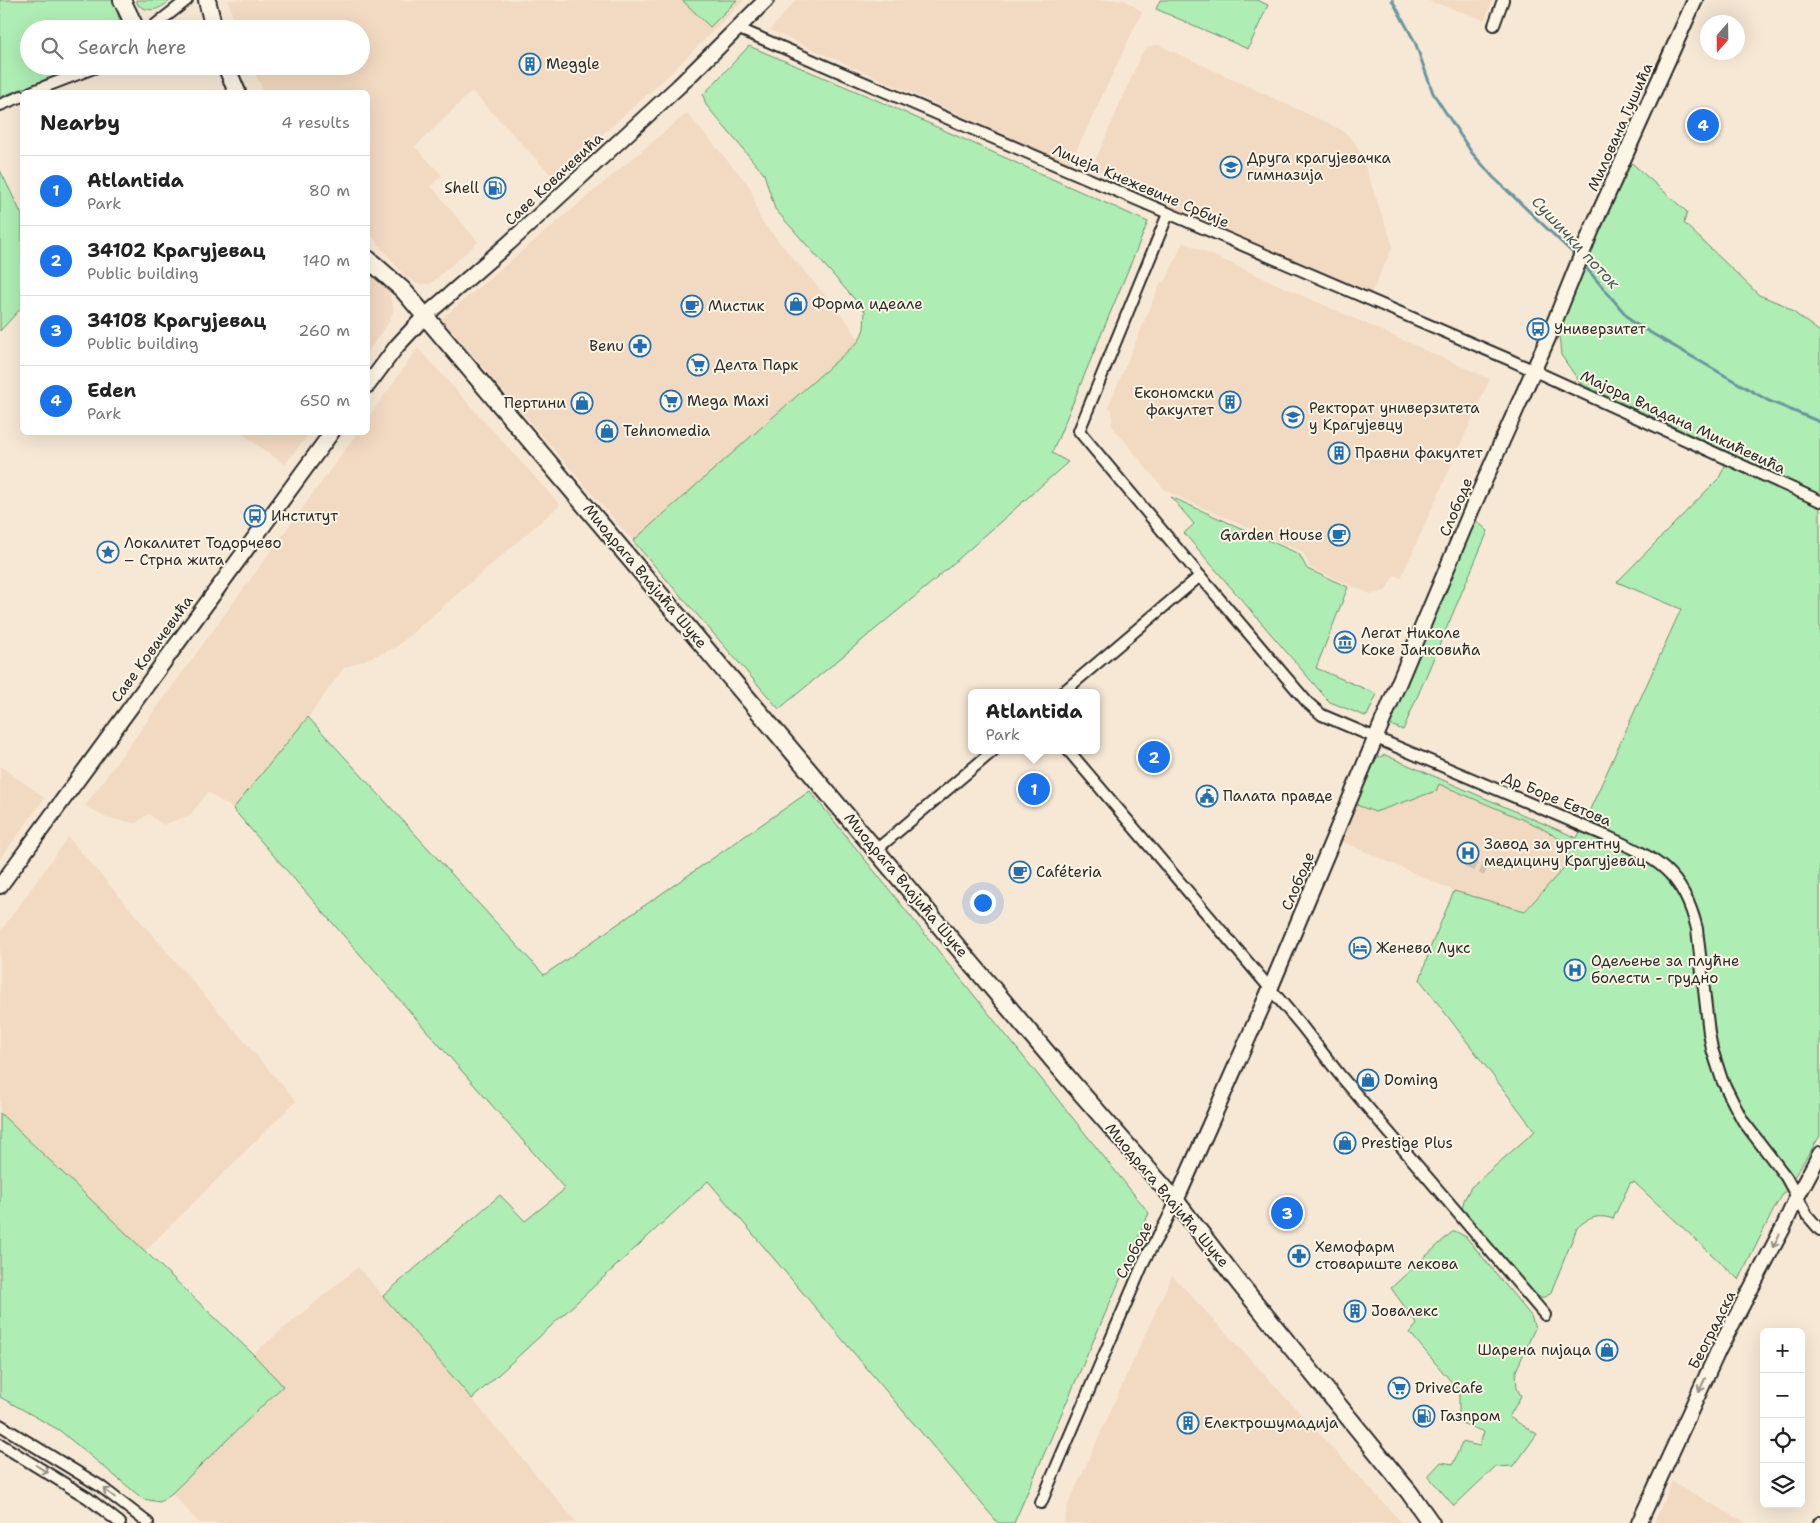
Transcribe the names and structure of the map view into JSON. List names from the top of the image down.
{
  "streets": {
    "main road": ["Миодрага Влајића Шуке"],
    "street": [
      "Милована Гушића",
      "Саве Ковачевића",
      "Лицеја Кнежевине Србије",
      "Мајора Владана Микићевића",
      "Слободе",
      "Др Боре Евтова",
      "Београдска"
    ]
  },
  "crossings": [
    ["Милована Гушића", "Слободе"],
    ["Саве Ковачевића", "Лицеја Кнежевине Србије"],
    ["Саве Ковачевића", "Миодрага Влајића Шуке"],
    ["Лицеја Кнежевине Србије", "Мајора Владана Микићевића"],
    ["Лицеја Кнежевине Србије", "Слободе"],
    ["Лицеја Кнежевине Србије", "Др Боре Евтова"],
    ["Мајора Владана Микићевића", "Слободе"],
    ["Слободе", "Миодрага Влајића Шуке"],
    ["Слободе", "Др Боре Евтова"],
    ["Др Боре Евтова", "Београдска"]
  ],
  "one_way": ["Београдска"],
  "water": ["Сушички поток"],
  "places": {
    "building": [
      "Meggle",
      "Економски факултет",
      "Правни факултет",
      "Јовалекс",
      "Електрошумадија"
    ],
    "school or university": ["Друга крагујевачка гимназија", "Ректорат универзитета у Крагујевцу"],
    "fuel station": ["Shell", "Газпром"],
    "shop": [
      "Форма идеале",
      "Пертини",
      "Tehnomedia",
      "Doming",
      "Prestige Plus",
      "Шарена пијаца"
    ],
    "cafe": ["Мистик", "Garden House", "Caféteria"],
    "bus stop": ["Универзитет", "Институт"],
    "pharmacy": ["Benu", "Хемофарм стовариште лекова"],
    "supermarket": ["Делта Парк", "Mega Maxi", "DriveCafe"],
    "place": ["Локалитет Тодорчево – Стрна жита"],
    "museum": ["Легат Николе Коке Јанковића"],
    "public building": ["Палата правде"],
    "hospital": ["Завод за ургентну медицину Крагујевац", "Одељење за плућне болести - грудно"],
    "hotel": ["Женева Лукс"]
  },
  "north": "bottom",
  "page": {
    "search": "Search here",
    "heading": ["Nearby", "4 results"],
    "pins": [
      "4",
      "2",
      "1",
      "3"
    ],
    "list": [
      {
        "mark": "1",
        "name": "Atlantida",
        "note": "Park",
        "value": "80 m"
      },
      {
        "mark": "2",
        "name": "34102 Крагујевац",
        "note": "Public building",
        "value": "140 m"
      },
      {
        "mark": "3",
        "name": "34108 Крагујевац",
        "note": "Public building",
        "value": "260 m"
      },
      {
        "mark": "4",
        "name": "Eden",
        "note": "Park",
        "value": "650 m"
      }
    ],
    "popup": ["Atlantida", "Park"],
    "map_buttons": ["+", "−"]
  }
}
